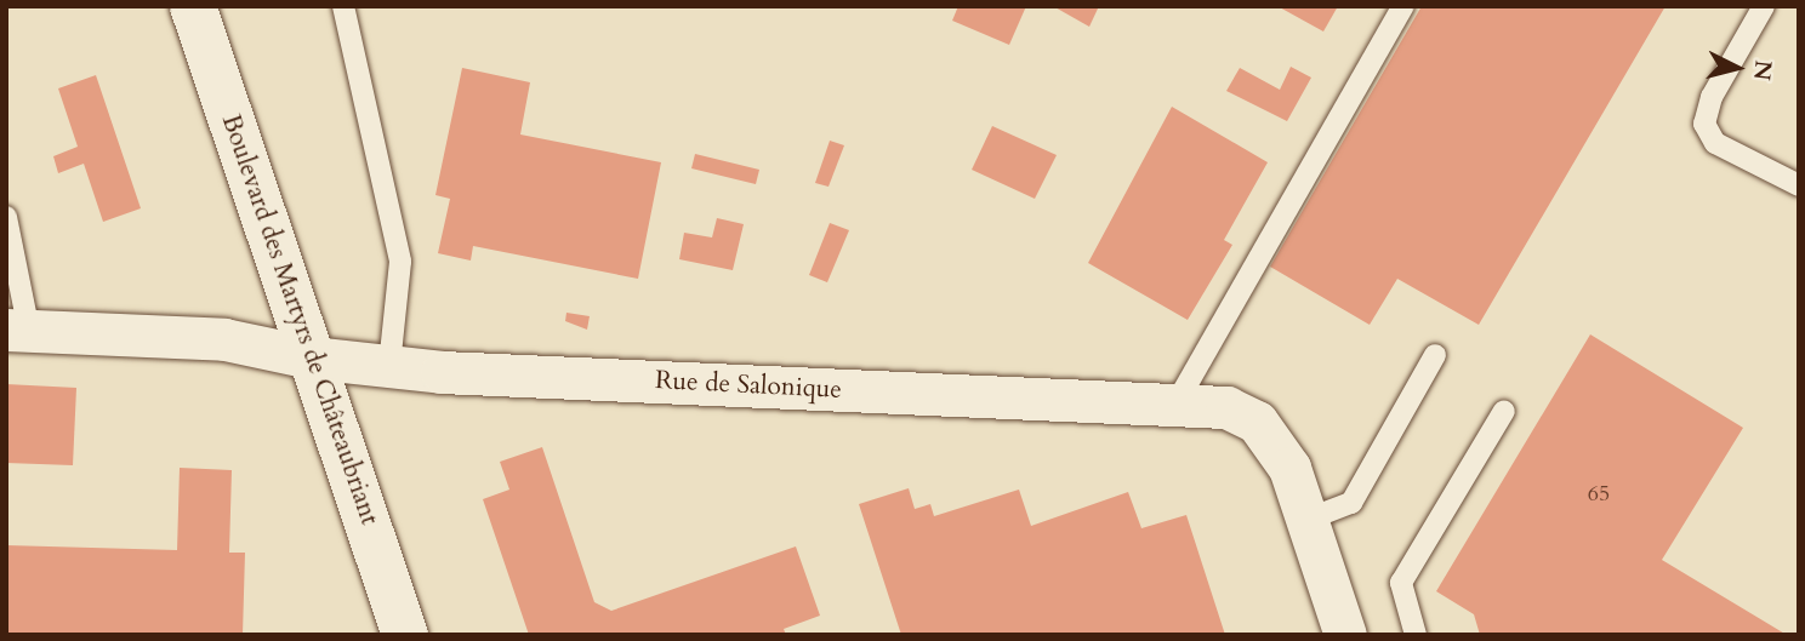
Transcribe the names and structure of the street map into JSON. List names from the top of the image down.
{
  "streets": {
    "main road": ["Boulevard des Martyrs de Châteaubriant"],
    "street": ["Rue de Salonique"]
  },
  "crossings": [
    ["Boulevard des Martyrs de Châteaubriant", "Rue de Salonique"]
  ],
  "house_numbers": ["65"],
  "north": "right"
}
